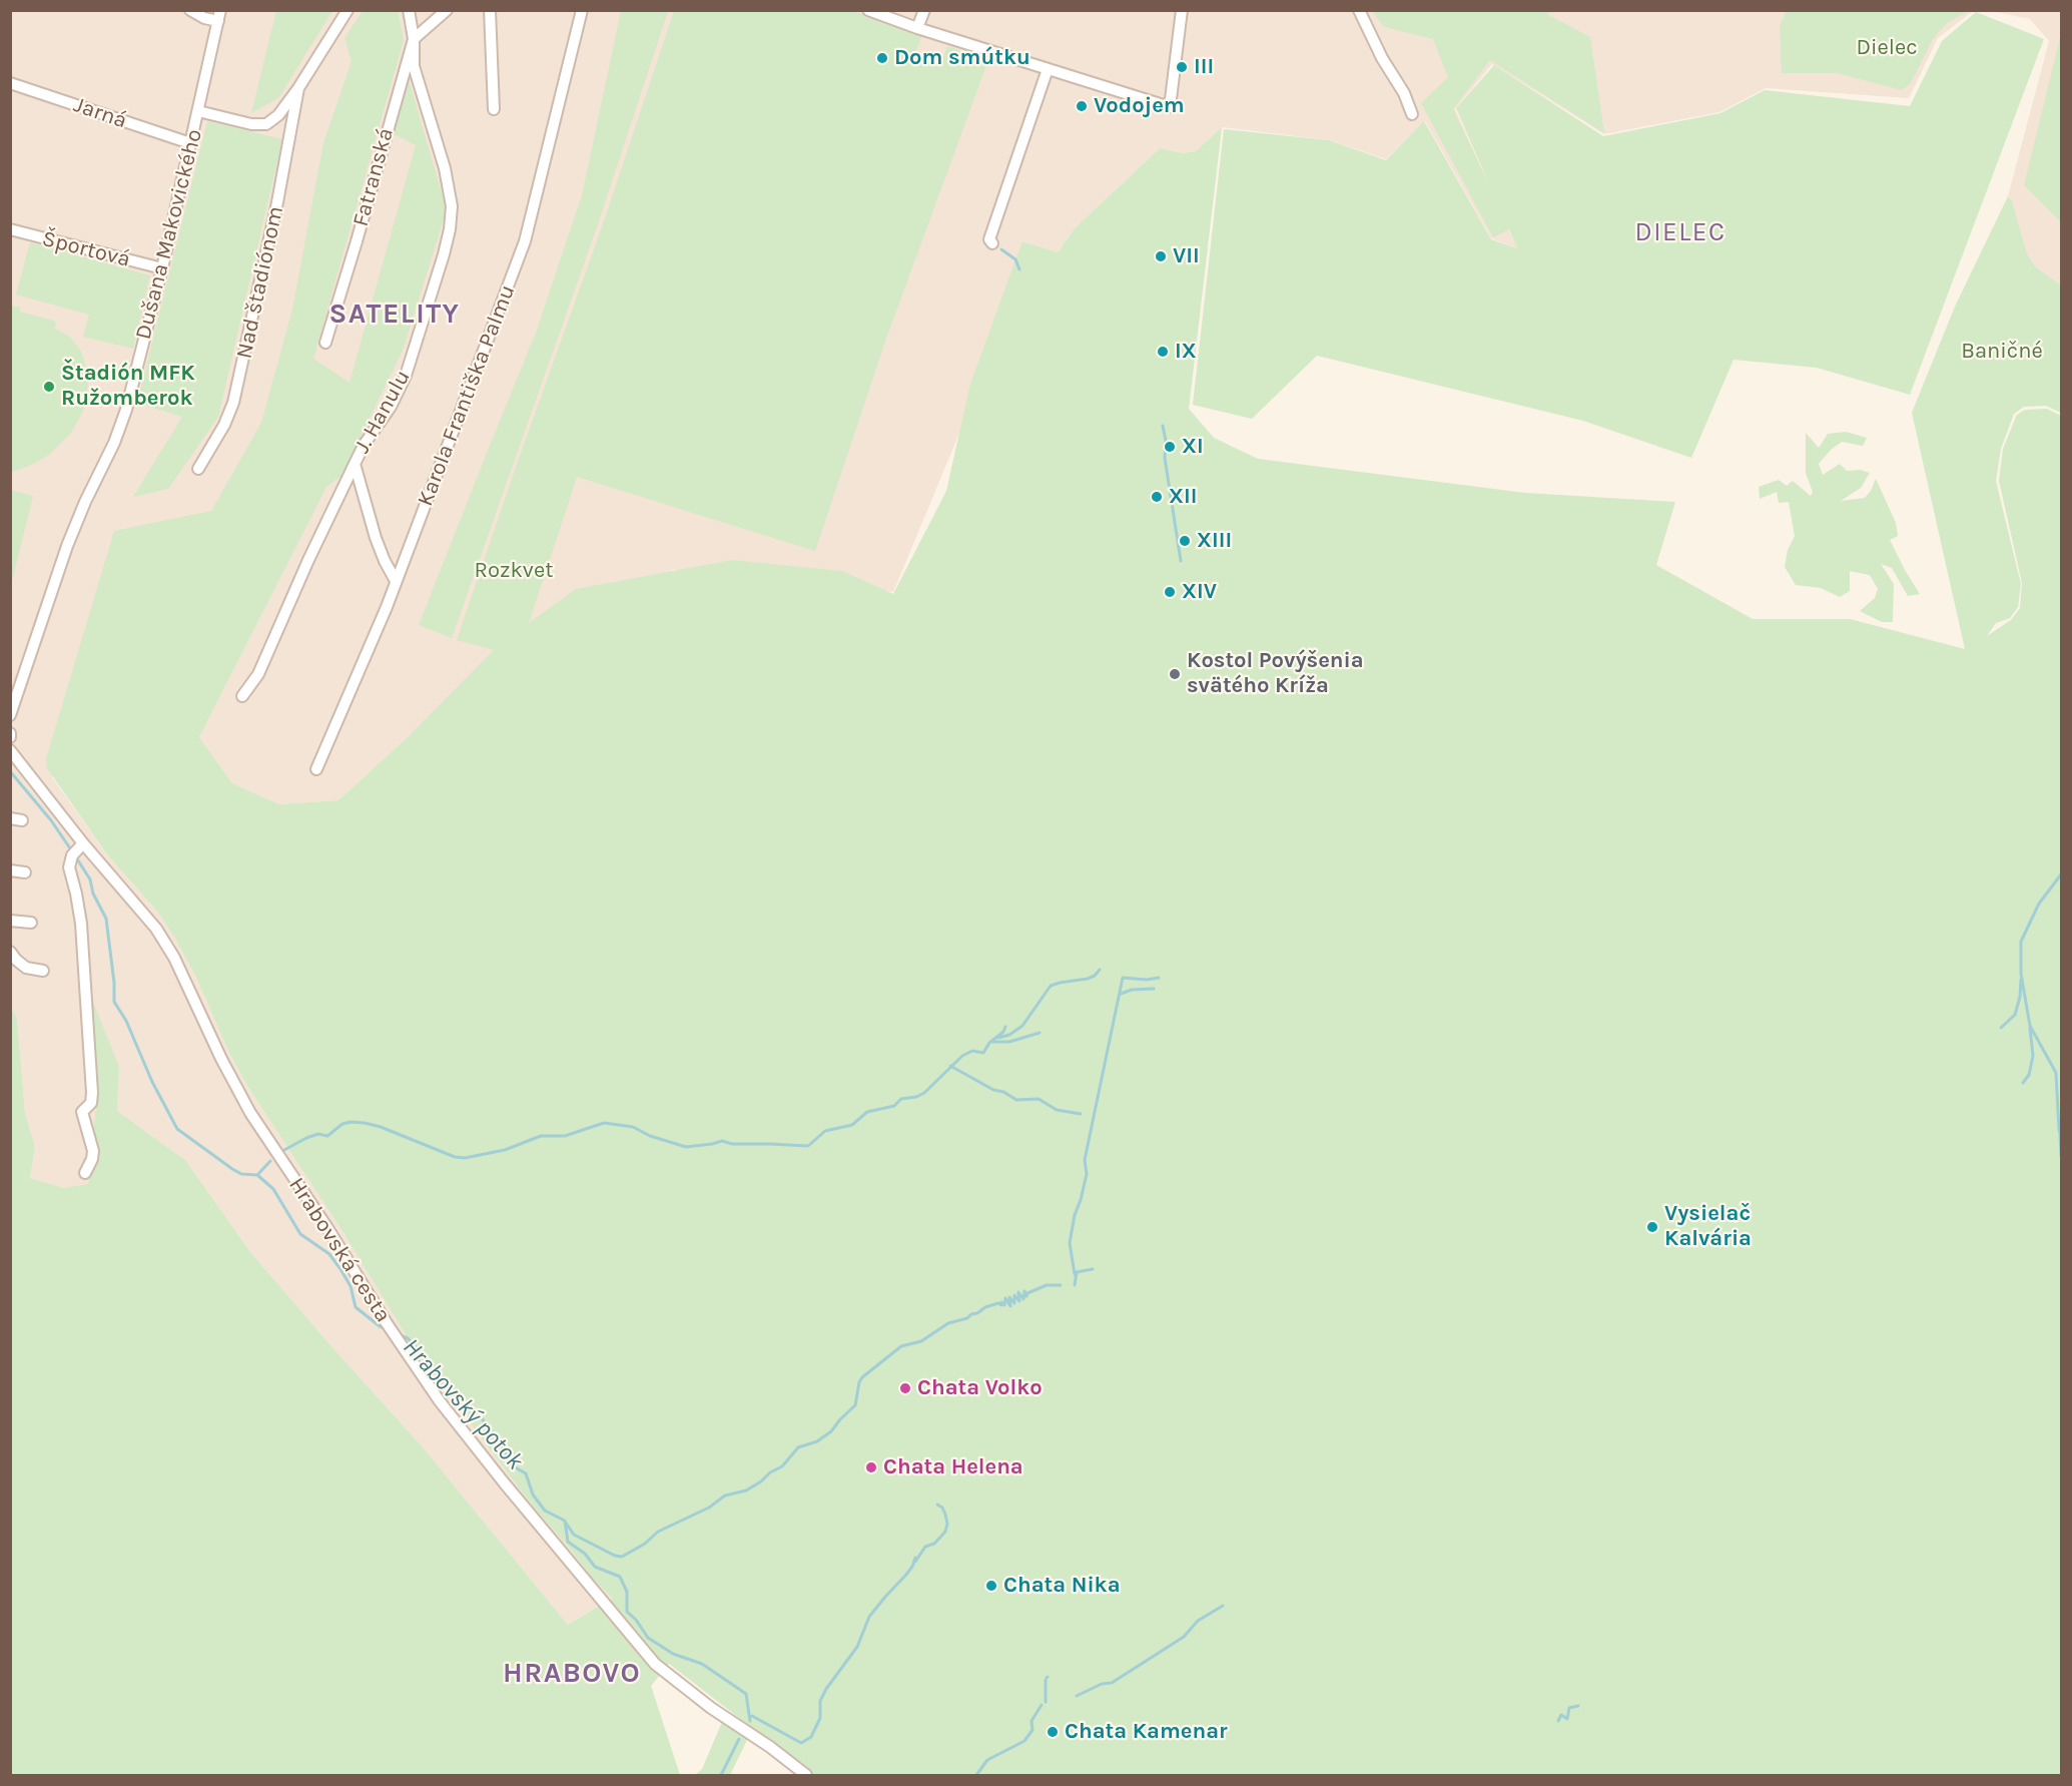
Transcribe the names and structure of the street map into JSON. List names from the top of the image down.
{
  "streets": {
    "street": [
      "Jarná",
      "Fatranská",
      "Dušana Makovického",
      "Športová",
      "Nad štadiónom",
      "Karola Františka Palmu",
      "J. Hanulu",
      "Hrabovská cesta"
    ]
  },
  "crossings": [
    ["Jarná", "Dušana Makovického"],
    ["Fatranská", "J. Hanulu"],
    ["Dušana Makovického", "Športová"]
  ],
  "districts": ["DIELEC", "SATELITY", "HRABOVO"],
  "water": ["Hrabovský potok"],
  "parks": ["Dielec", "Baničné", "Rozkvet"],
  "places": [
    "Dom smútku",
    "III",
    "Vodojem",
    "VII",
    "IX",
    "Štadión MFK Ružomberok",
    "XI",
    "XII",
    "XIII",
    "XIV",
    "Kostol Povýšenia svätého Kríža",
    "Vysielač Kalvária",
    "Chata Volko",
    "Chata Helena",
    "Chata Nika",
    "Chata Kamenar"
  ]
}
